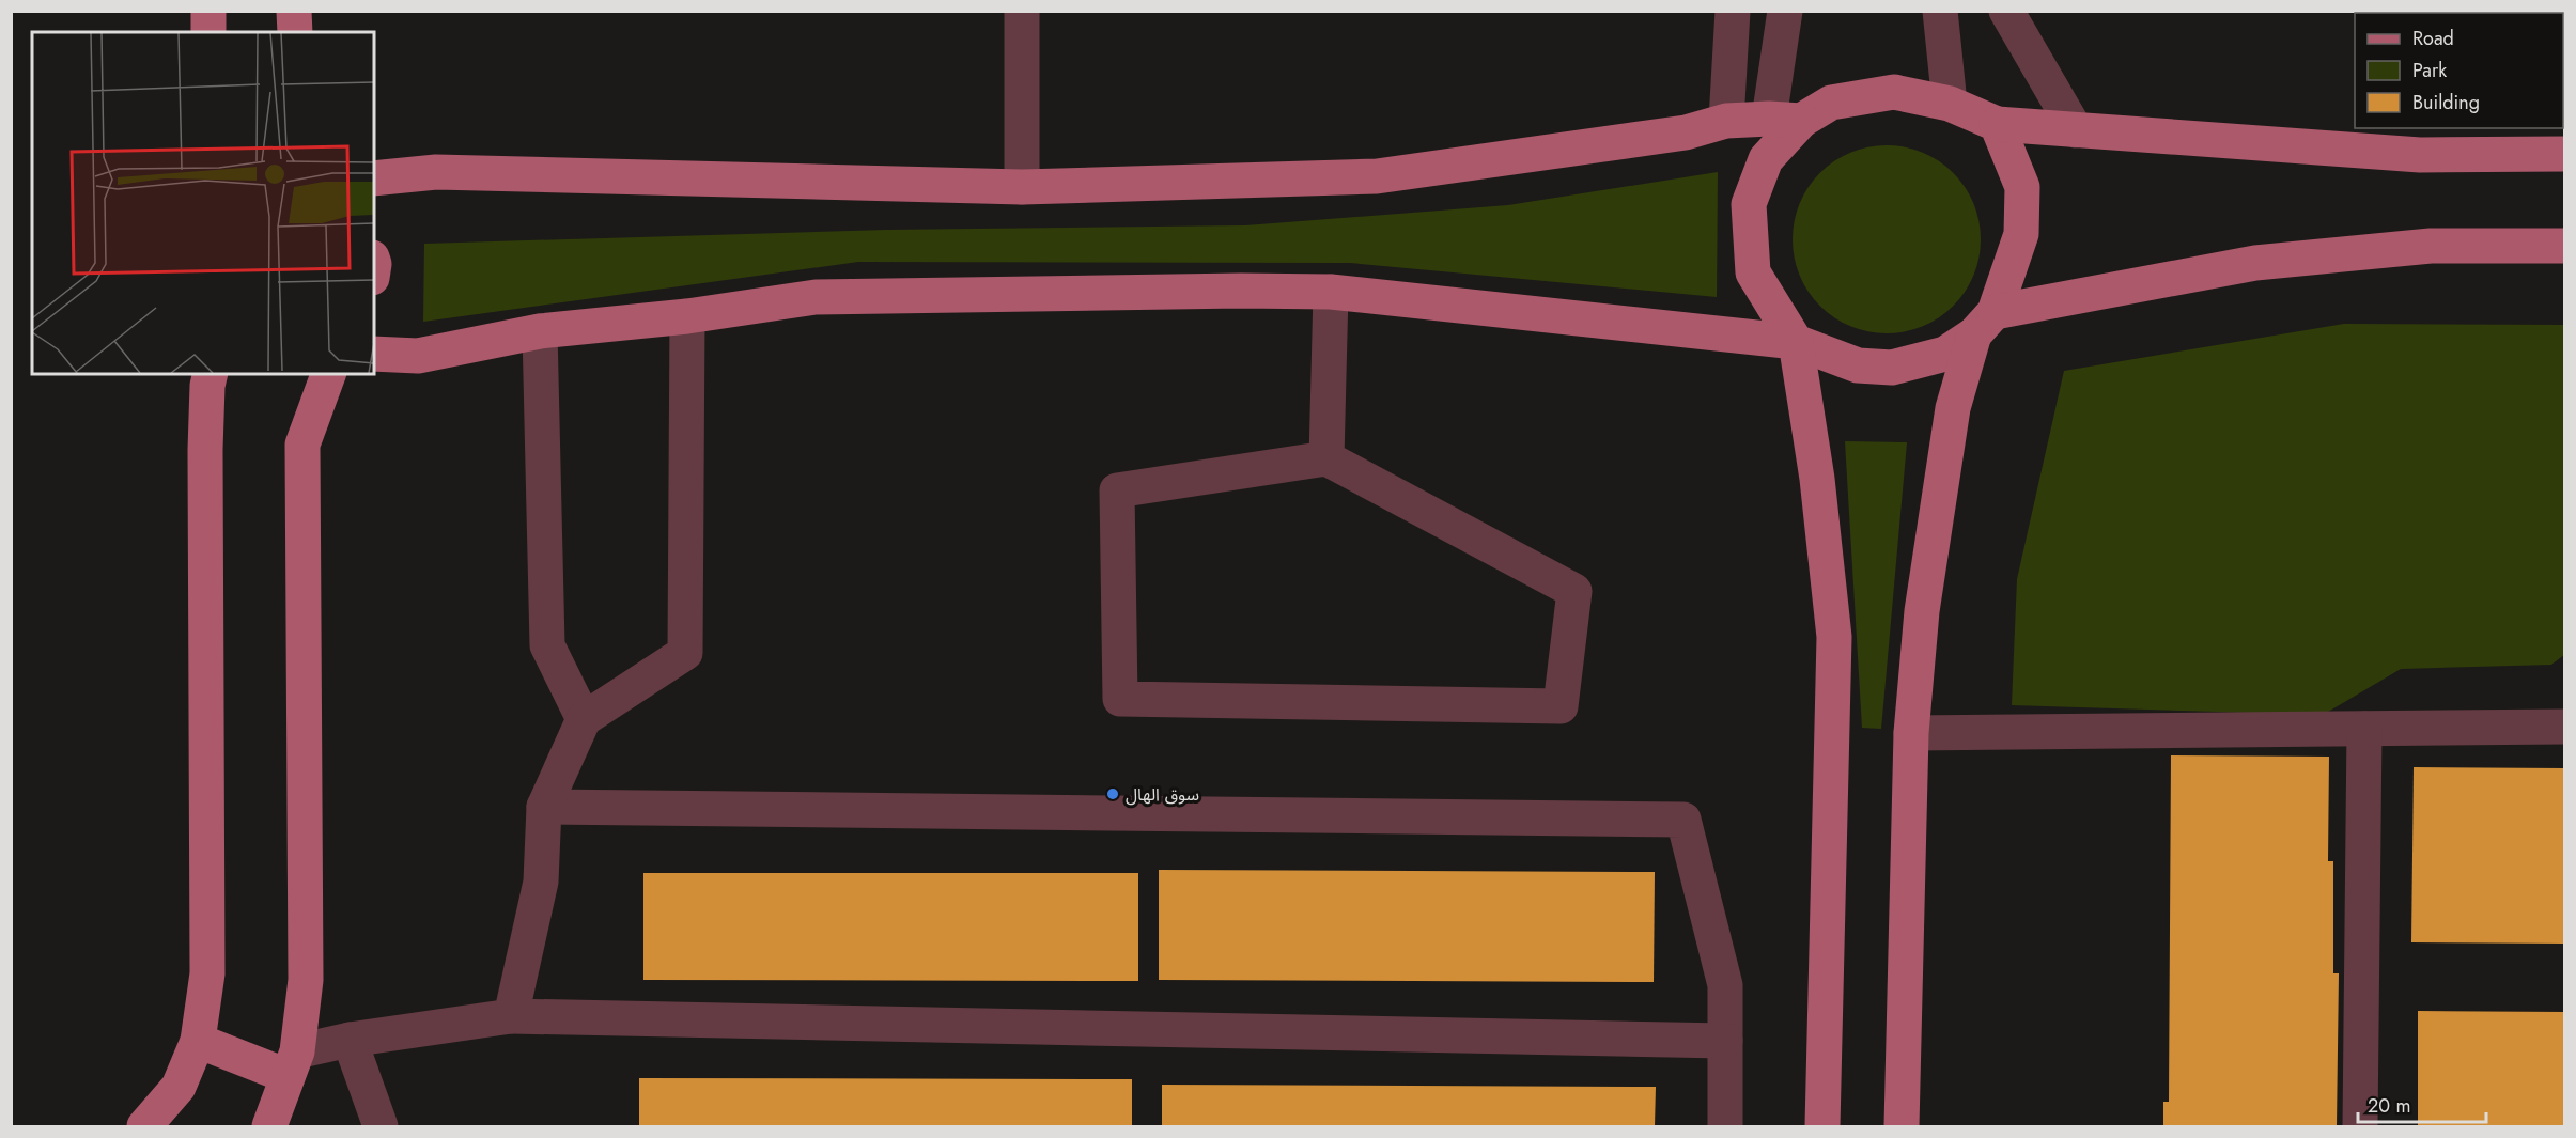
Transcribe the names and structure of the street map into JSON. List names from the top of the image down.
{
  "places": ["سوق الهال"],
  "legend": ["Road", "Park", "Building"],
  "scale_bar": "20 m"
}
